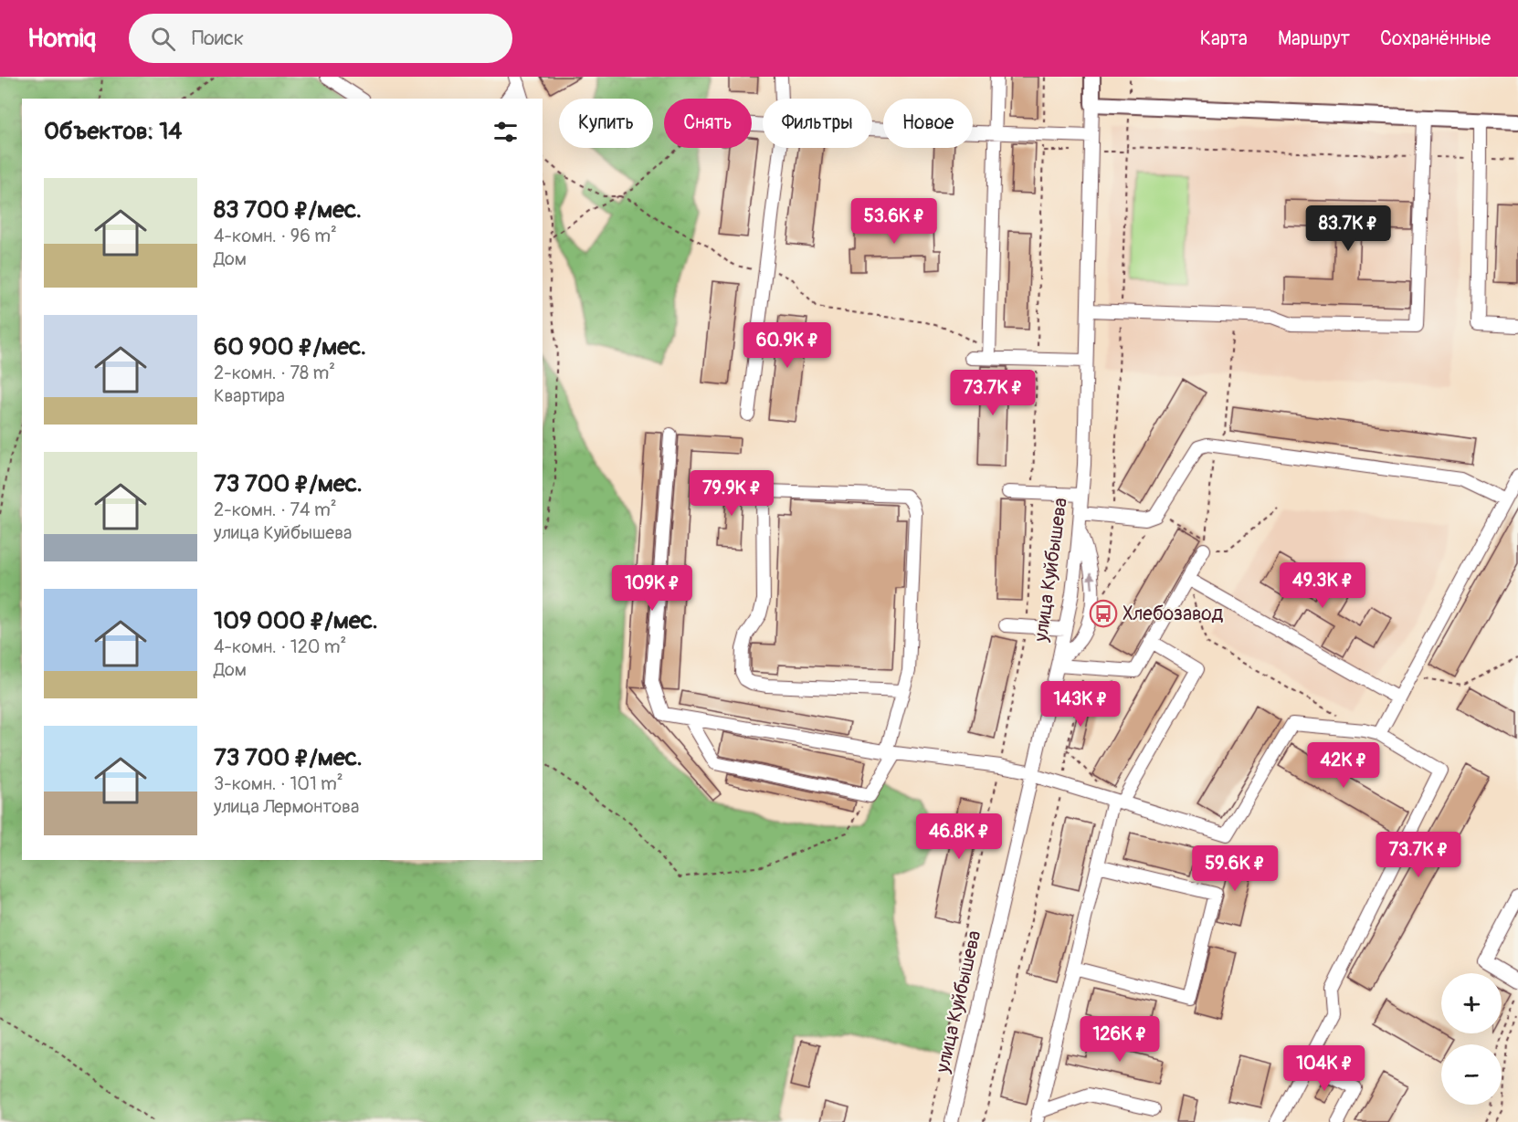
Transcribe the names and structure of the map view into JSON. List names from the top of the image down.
{
  "streets": {
    "main road": ["улица Куйбышева"]
  },
  "places": {
    "bus stop": ["Хлебозавод"]
  },
  "page": {
    "header": "Homiq",
    "search": "Поиск",
    "nav": ["Карта", "Маршрут", "Сохранённые"],
    "chip": [
      "Купить",
      "Снять",
      "Фильтры",
      "Новое"
    ],
    "heading": "Объектов: 14",
    "list": [
      {
        "name": "83 700 ₽/мес.",
        "note": "4-комн. · 96 m² · Дом"
      },
      {
        "name": "60 900 ₽/мес.",
        "note": "2-комн. · 78 m² · Квартира"
      },
      {
        "name": "73 700 ₽/мес.",
        "note": "2-комн. · 74 m² · улица Куйбышева"
      },
      {
        "name": "109 000 ₽/мес.",
        "note": "4-комн. · 120 m² · Дом"
      },
      {
        "name": "73 700 ₽/мес.",
        "note": "3-комн. · 101 m² · улица Лермонтова"
      }
    ],
    "price": [
      "53.6K ₽",
      "83.7K ₽",
      "60.9K ₽",
      "73.7K ₽",
      "79.9K ₽",
      "49.3K ₽",
      "109K ₽",
      "143K ₽",
      "42K ₽",
      "46.8K ₽",
      "73.7K ₽",
      "59.6K ₽",
      "126K ₽",
      "104K ₽"
    ],
    "map_buttons": ["+", "−"]
  }
}
